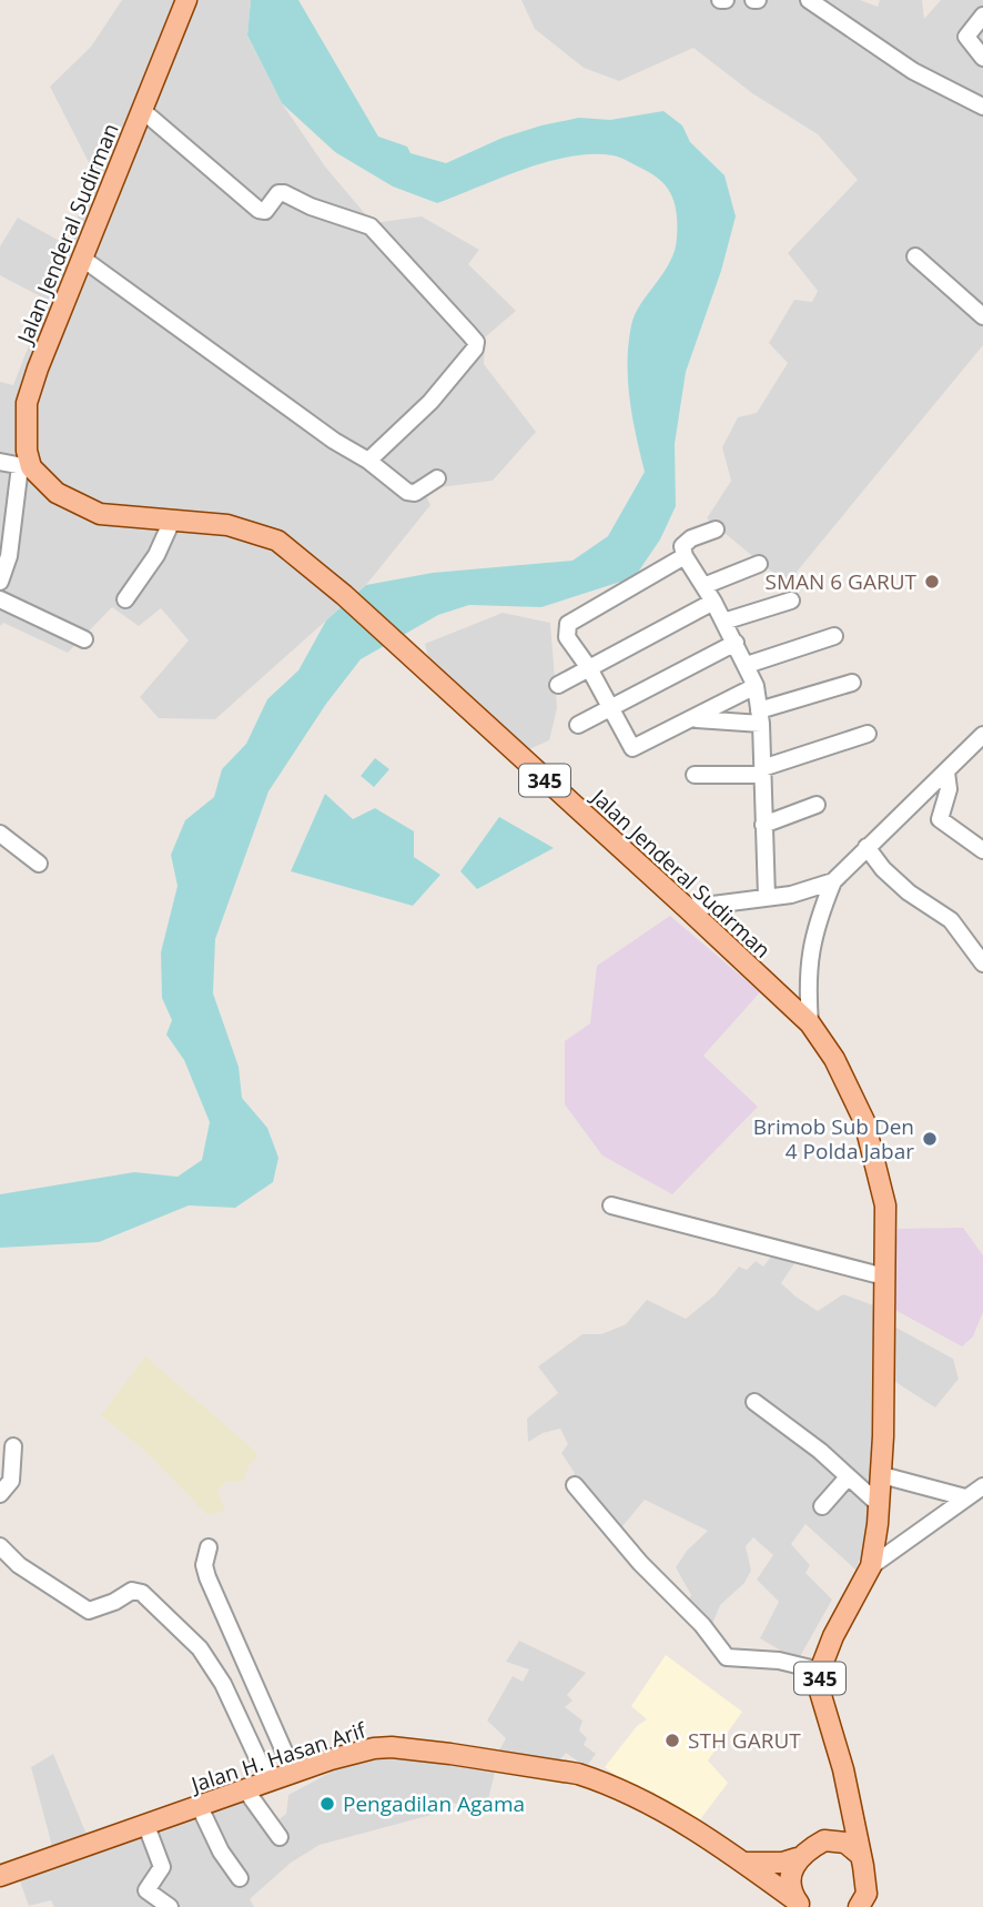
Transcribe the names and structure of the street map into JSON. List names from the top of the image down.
{
  "streets": {
    "main road": ["Jalan Jenderal Sudirman", "345", "Jalan H. Hasan Arif"]
  },
  "crossings": [
    ["Jalan Jenderal Sudirman", "345"]
  ],
  "places": [
    "SMAN 6 GARUT",
    "Brimob Sub Den 4 Polda Jabar",
    "STH GARUT",
    "Pengadilan Agama"
  ]
}
